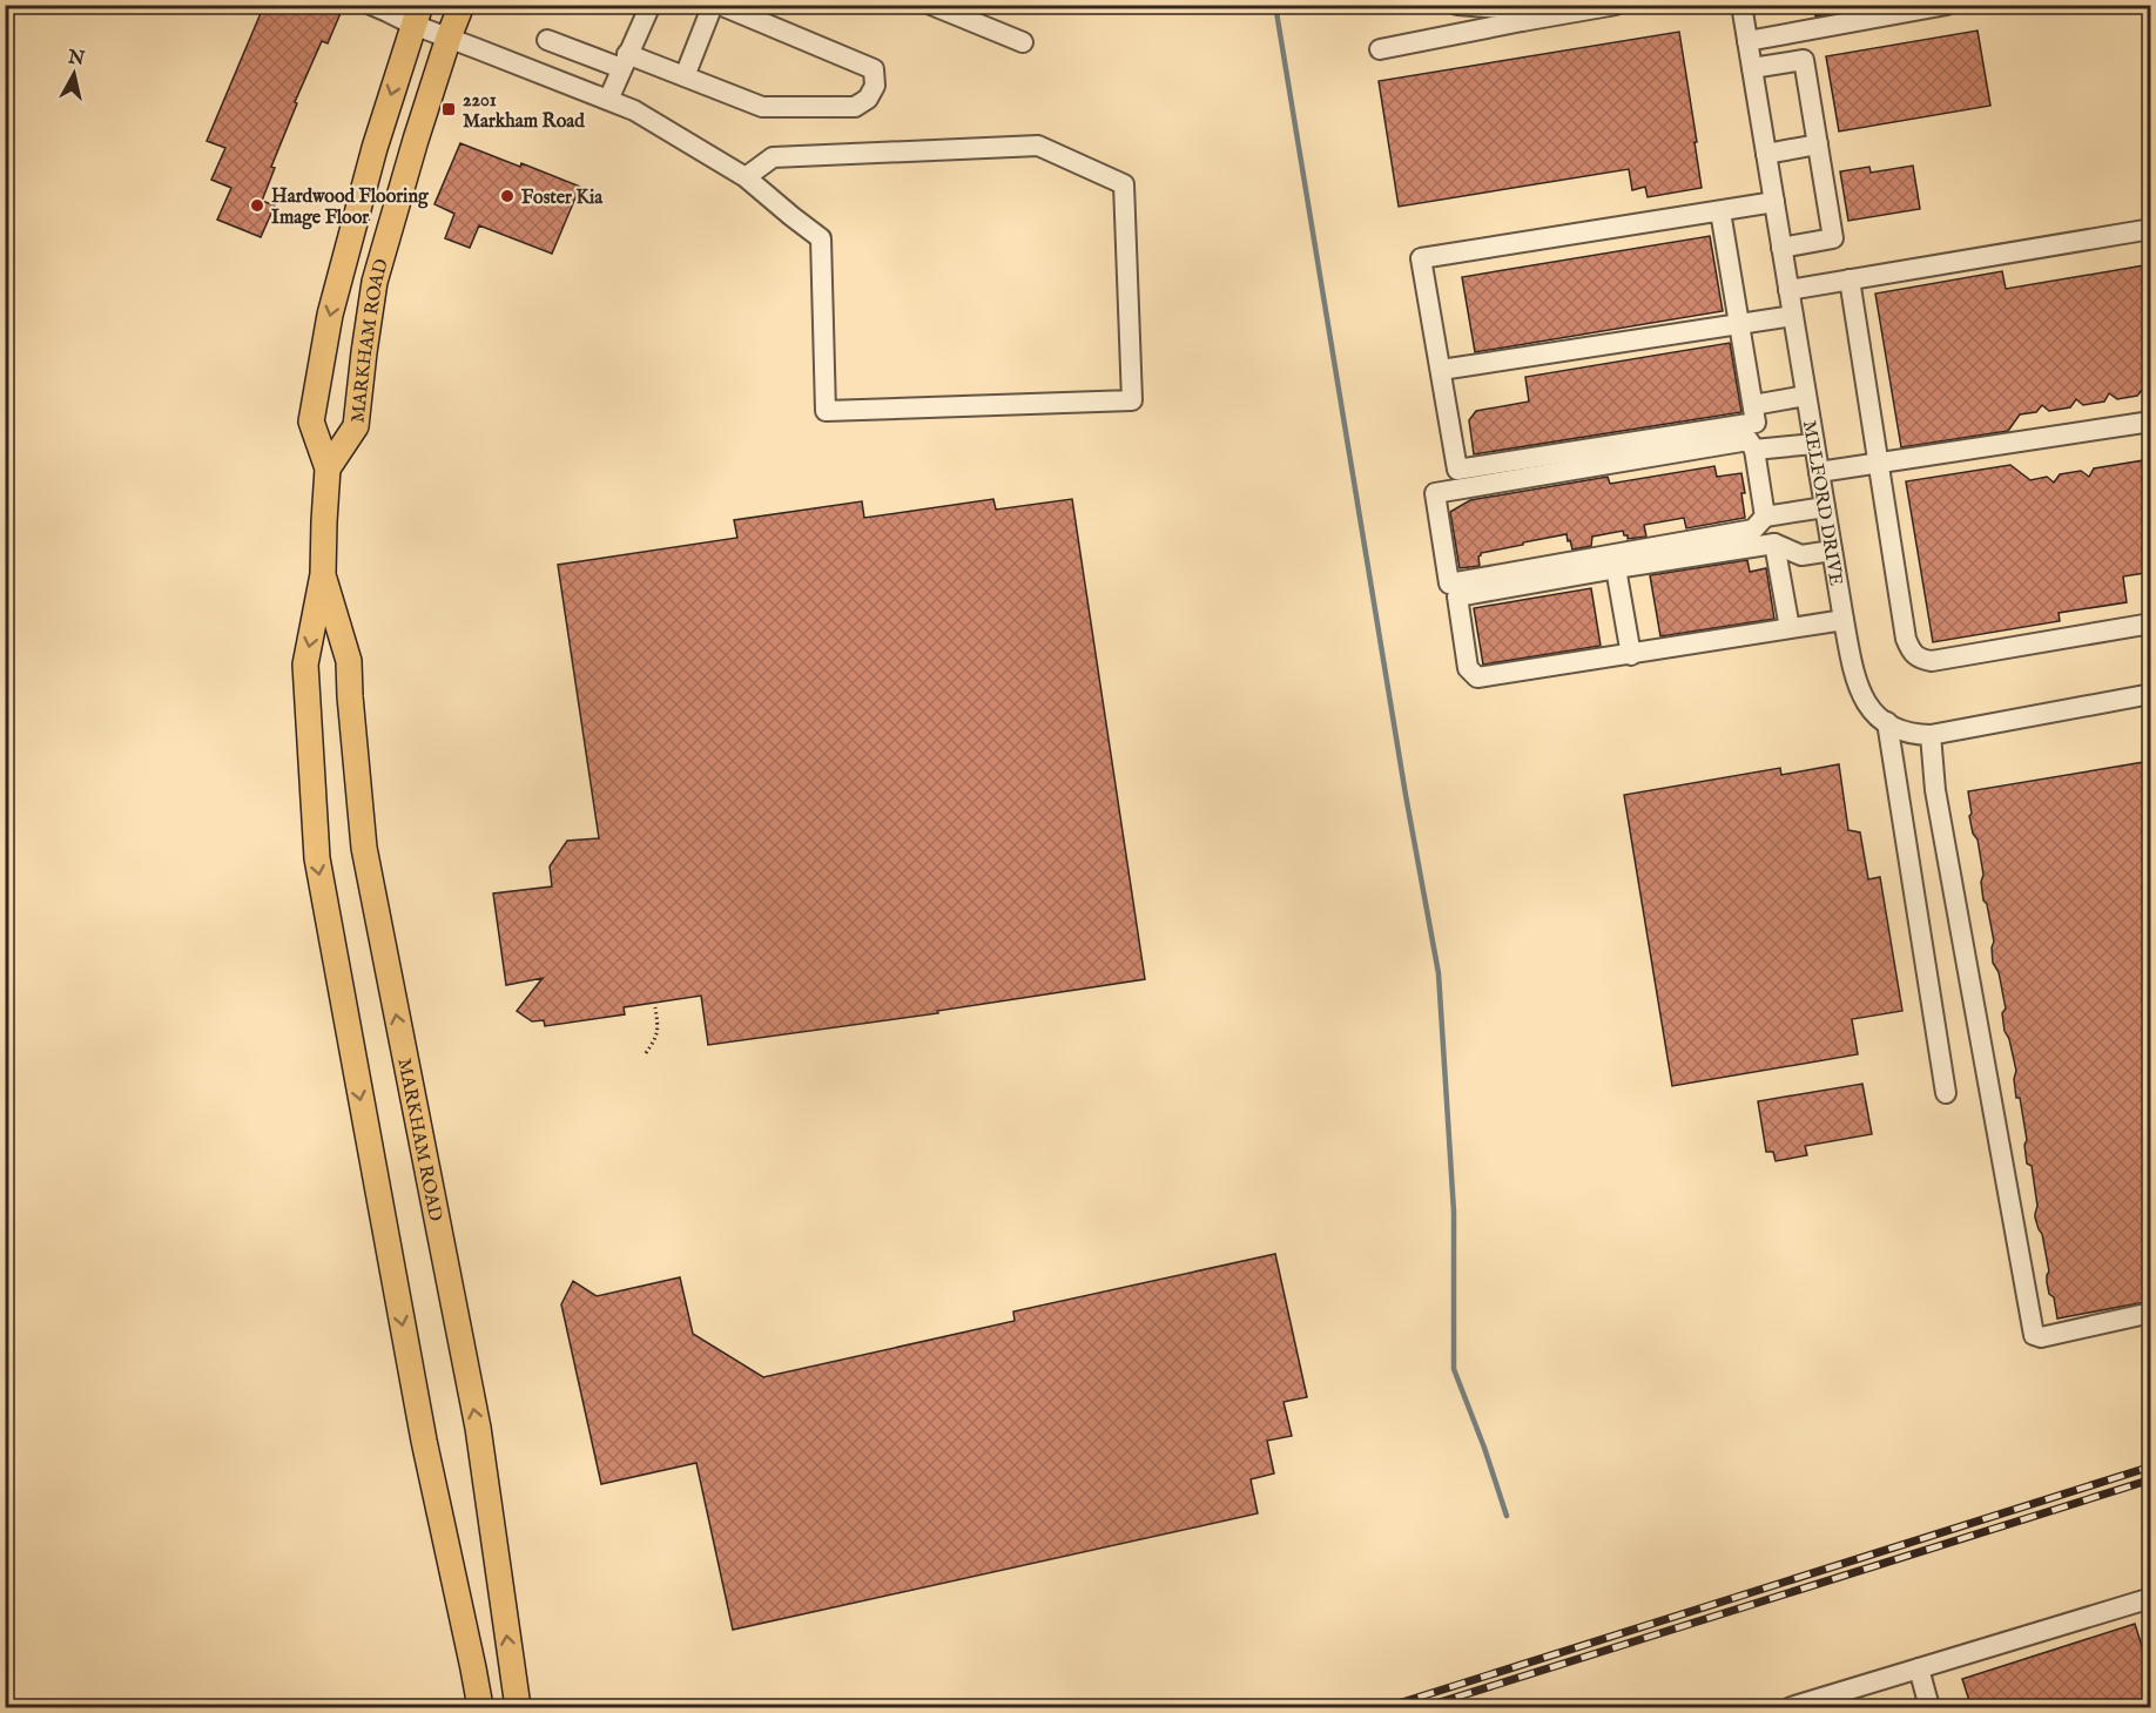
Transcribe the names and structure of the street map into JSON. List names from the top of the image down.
{
  "streets": {
    "main road": ["MARKHAM ROAD"],
    "street": ["MELFORD DRIVE"]
  },
  "places": {
    "transit": ["2201 Markham Road"],
    "other": ["Foster Kia", "Hardwood Flooring Image Floor"]
  },
  "north": "top"
}
